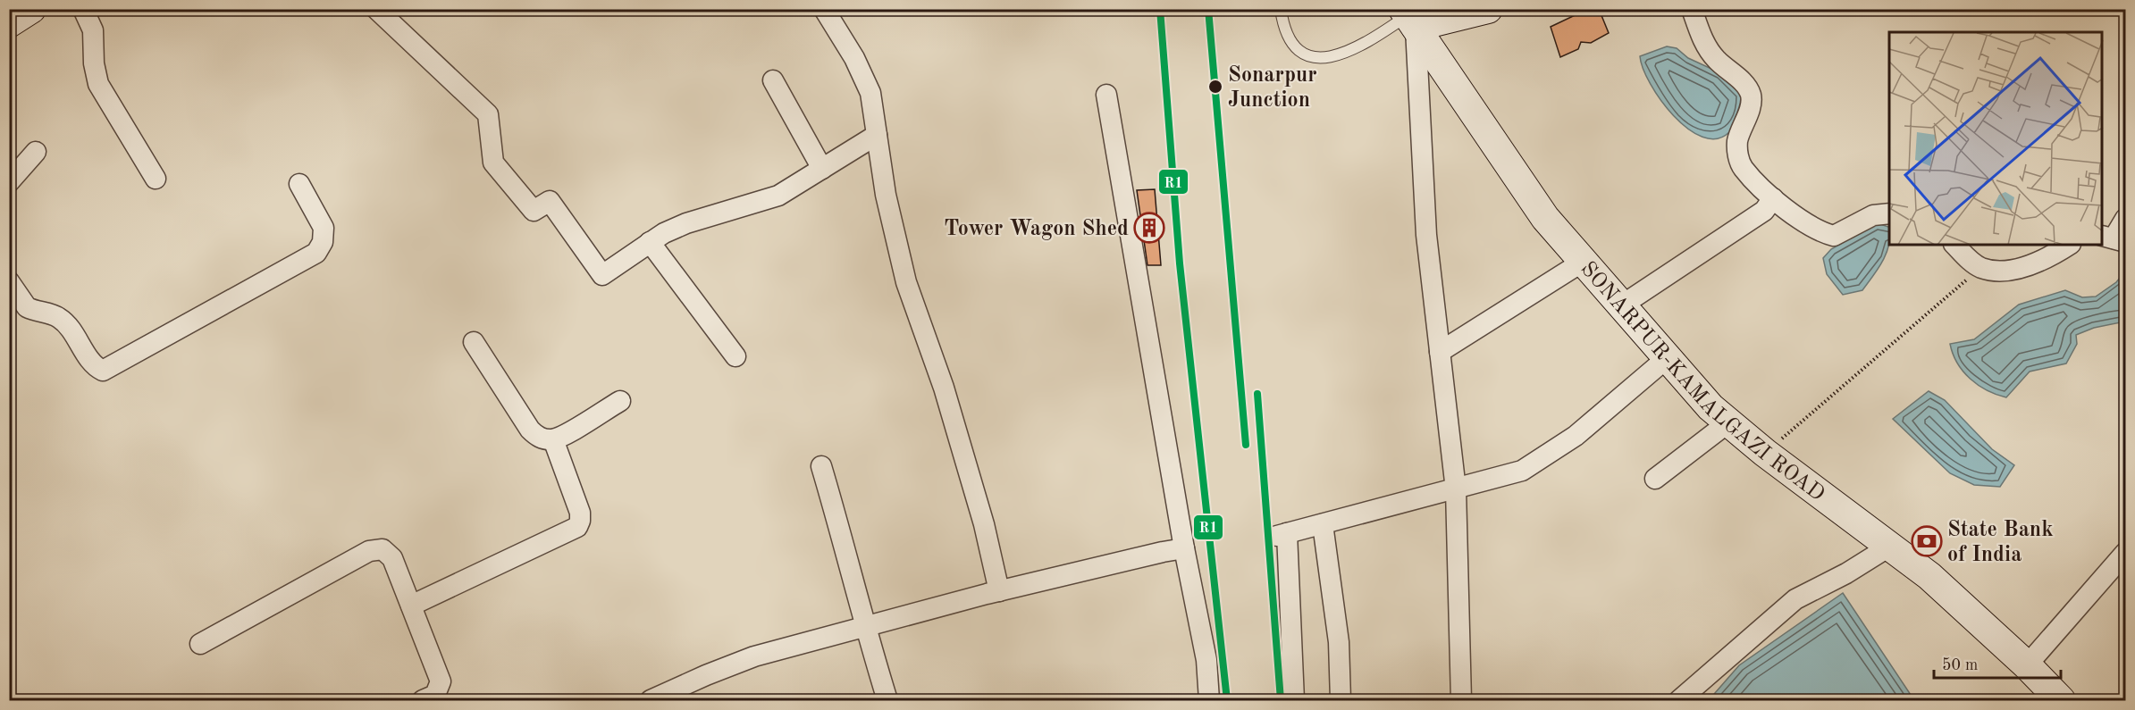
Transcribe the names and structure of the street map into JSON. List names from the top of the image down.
{
  "streets": {
    "main road": ["SONARPUR-KAMALGAZI ROAD"]
  },
  "places": {
    "other": ["Sonarpur Junction"],
    "building": ["Tower Wagon Shed"],
    "bank": ["State Bank of India"]
  },
  "lines": ["transit line R1"],
  "scale_bar": "50 m"
}
